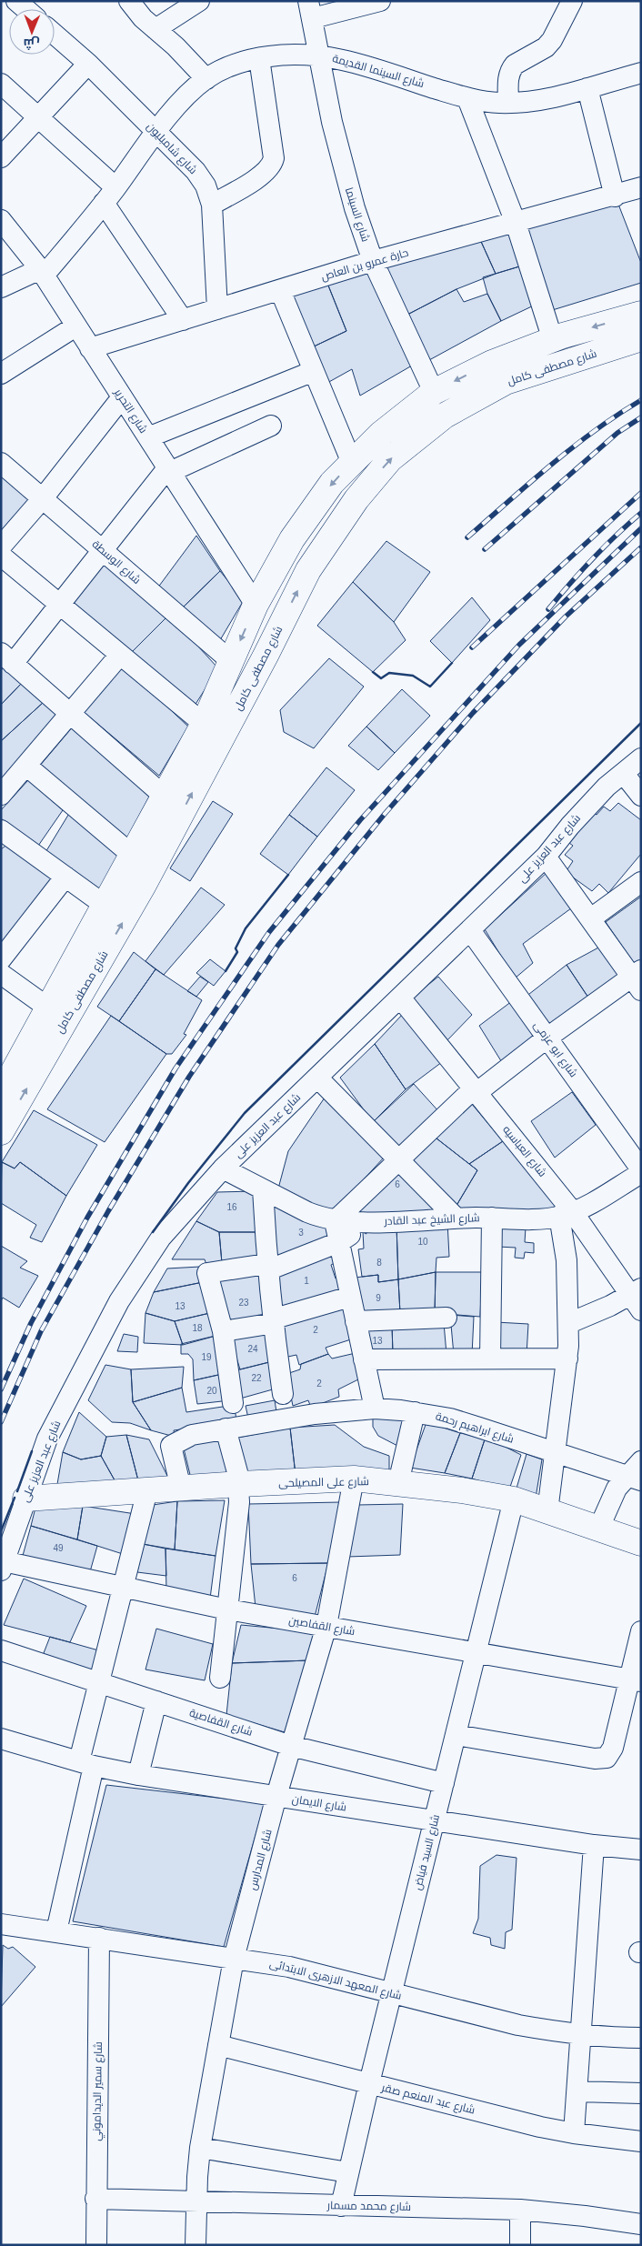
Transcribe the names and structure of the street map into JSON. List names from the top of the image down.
{
  "streets": {
    "main road": ["شارع مصطفى كامل", "شارع على المصيلحى"],
    "street": [
      "شارع السينما القديمة",
      "شارع شامبليون",
      "شارع السينما",
      "حارة عمرو بن العاص",
      "شارع التحرير",
      "شارع الوسطة",
      "شارع عبد العزيز على",
      "شارع ابو عزمى",
      "شارع العباسيه",
      "شارع الشيخ عبد القادر",
      "شارع ابراهيم رحمة",
      "شارع القفاصين",
      "شارع القفاصية",
      "شارع الايمان",
      "شارع السيد فياض",
      "شارع المدارس",
      "شارع المعهد الازهرى الابتدائى",
      "شارع سمير الديداموني",
      "شارع عبد المنعم صقر",
      "شارع محمد مسمار"
    ]
  },
  "crossings": [
    ["شارع السينما القديمة", "شارع شامبليون"],
    ["شارع السينما القديمة", "شارع السينما"],
    ["شارع السينما القديمة", "شارع التحرير"],
    ["شارع شامبليون", "حارة عمرو بن العاص"],
    ["شارع السينما", "حارة عمرو بن العاص"],
    ["شارع السينما", "شارع مصطفى كامل"],
    ["حارة عمرو بن العاص", "شارع التحرير"],
    ["شارع مصطفى كامل", "شارع التحرير"],
    ["شارع مصطفى كامل", "شارع الوسطة"],
    ["شارع عبد العزيز على", "شارع ابو عزمى"],
    ["شارع عبد العزيز على", "شارع العباسيه"],
    ["شارع عبد العزيز على", "شارع الشيخ عبد القادر"],
    ["شارع عبد العزيز على", "شارع على المصيلحى"],
    ["شارع عبد العزيز على", "شارع القفاصين"],
    ["شارع ابو عزمى", "شارع الشيخ عبد القادر"],
    ["شارع العباسيه", "شارع الشيخ عبد القادر"],
    ["شارع ابراهيم رحمة", "شارع على المصيلحى"],
    ["شارع على المصيلحى", "شارع السيد فياض"],
    ["شارع على المصيلحى", "شارع المدارس"],
    ["شارع القفاصين", "شارع السيد فياض"],
    ["شارع القفاصين", "شارع المدارس"],
    ["شارع القفاصية", "شارع السيد فياض"],
    ["شارع القفاصية", "شارع المدارس"],
    ["شارع الايمان", "شارع السيد فياض"],
    ["شارع الايمان", "شارع المدارس"],
    ["شارع السيد فياض", "شارع المعهد الازهرى الابتدائى"],
    ["شارع السيد فياض", "شارع عبد المنعم صقر"],
    ["شارع السيد فياض", "شارع محمد مسمار"],
    ["شارع المدارس", "شارع المعهد الازهرى الابتدائى"],
    ["شارع المدارس", "شارع عبد المنعم صقر"],
    ["شارع المدارس", "شارع محمد مسمار"],
    ["شارع المعهد الازهرى الابتدائى", "شارع سمير الديداموني"],
    ["شارع سمير الديداموني", "شارع محمد مسمار"]
  ],
  "house_numbers": [
    "6",
    "16",
    "3",
    "10",
    "8",
    "1",
    "9",
    "23",
    "13",
    "18",
    "2",
    "13",
    "24",
    "19",
    "22",
    "2",
    "20",
    "49",
    "6"
  ],
  "north": "bottom"
}
